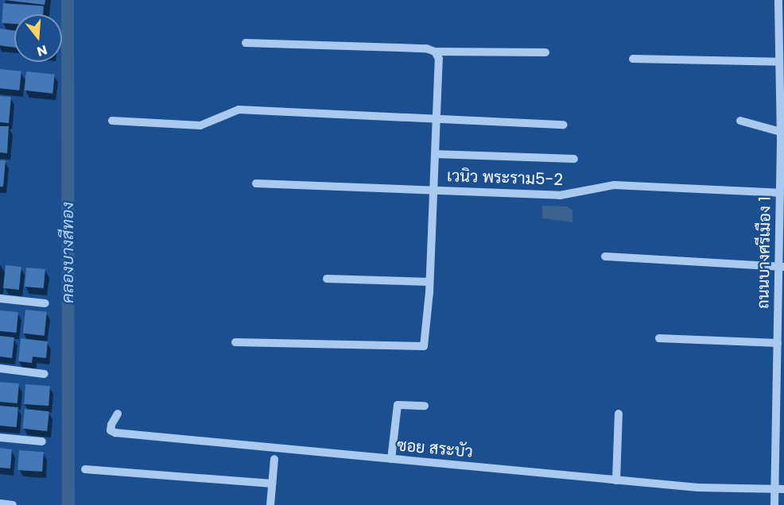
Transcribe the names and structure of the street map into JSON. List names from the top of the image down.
{
  "streets": {
    "street": ["เวนิว พระราม5-2", "ถนนบางศรีเมือง 1", "ซอย สระบัว"]
  },
  "crossings": [
    ["เวนิว พระราม5-2", "ถนนบางศรีเมือง 1"],
    ["ถนนบางศรีเมือง 1", "ซอย สระบัว"]
  ],
  "water": ["คลองบางสีทอง"],
  "north": "bottom"
}
